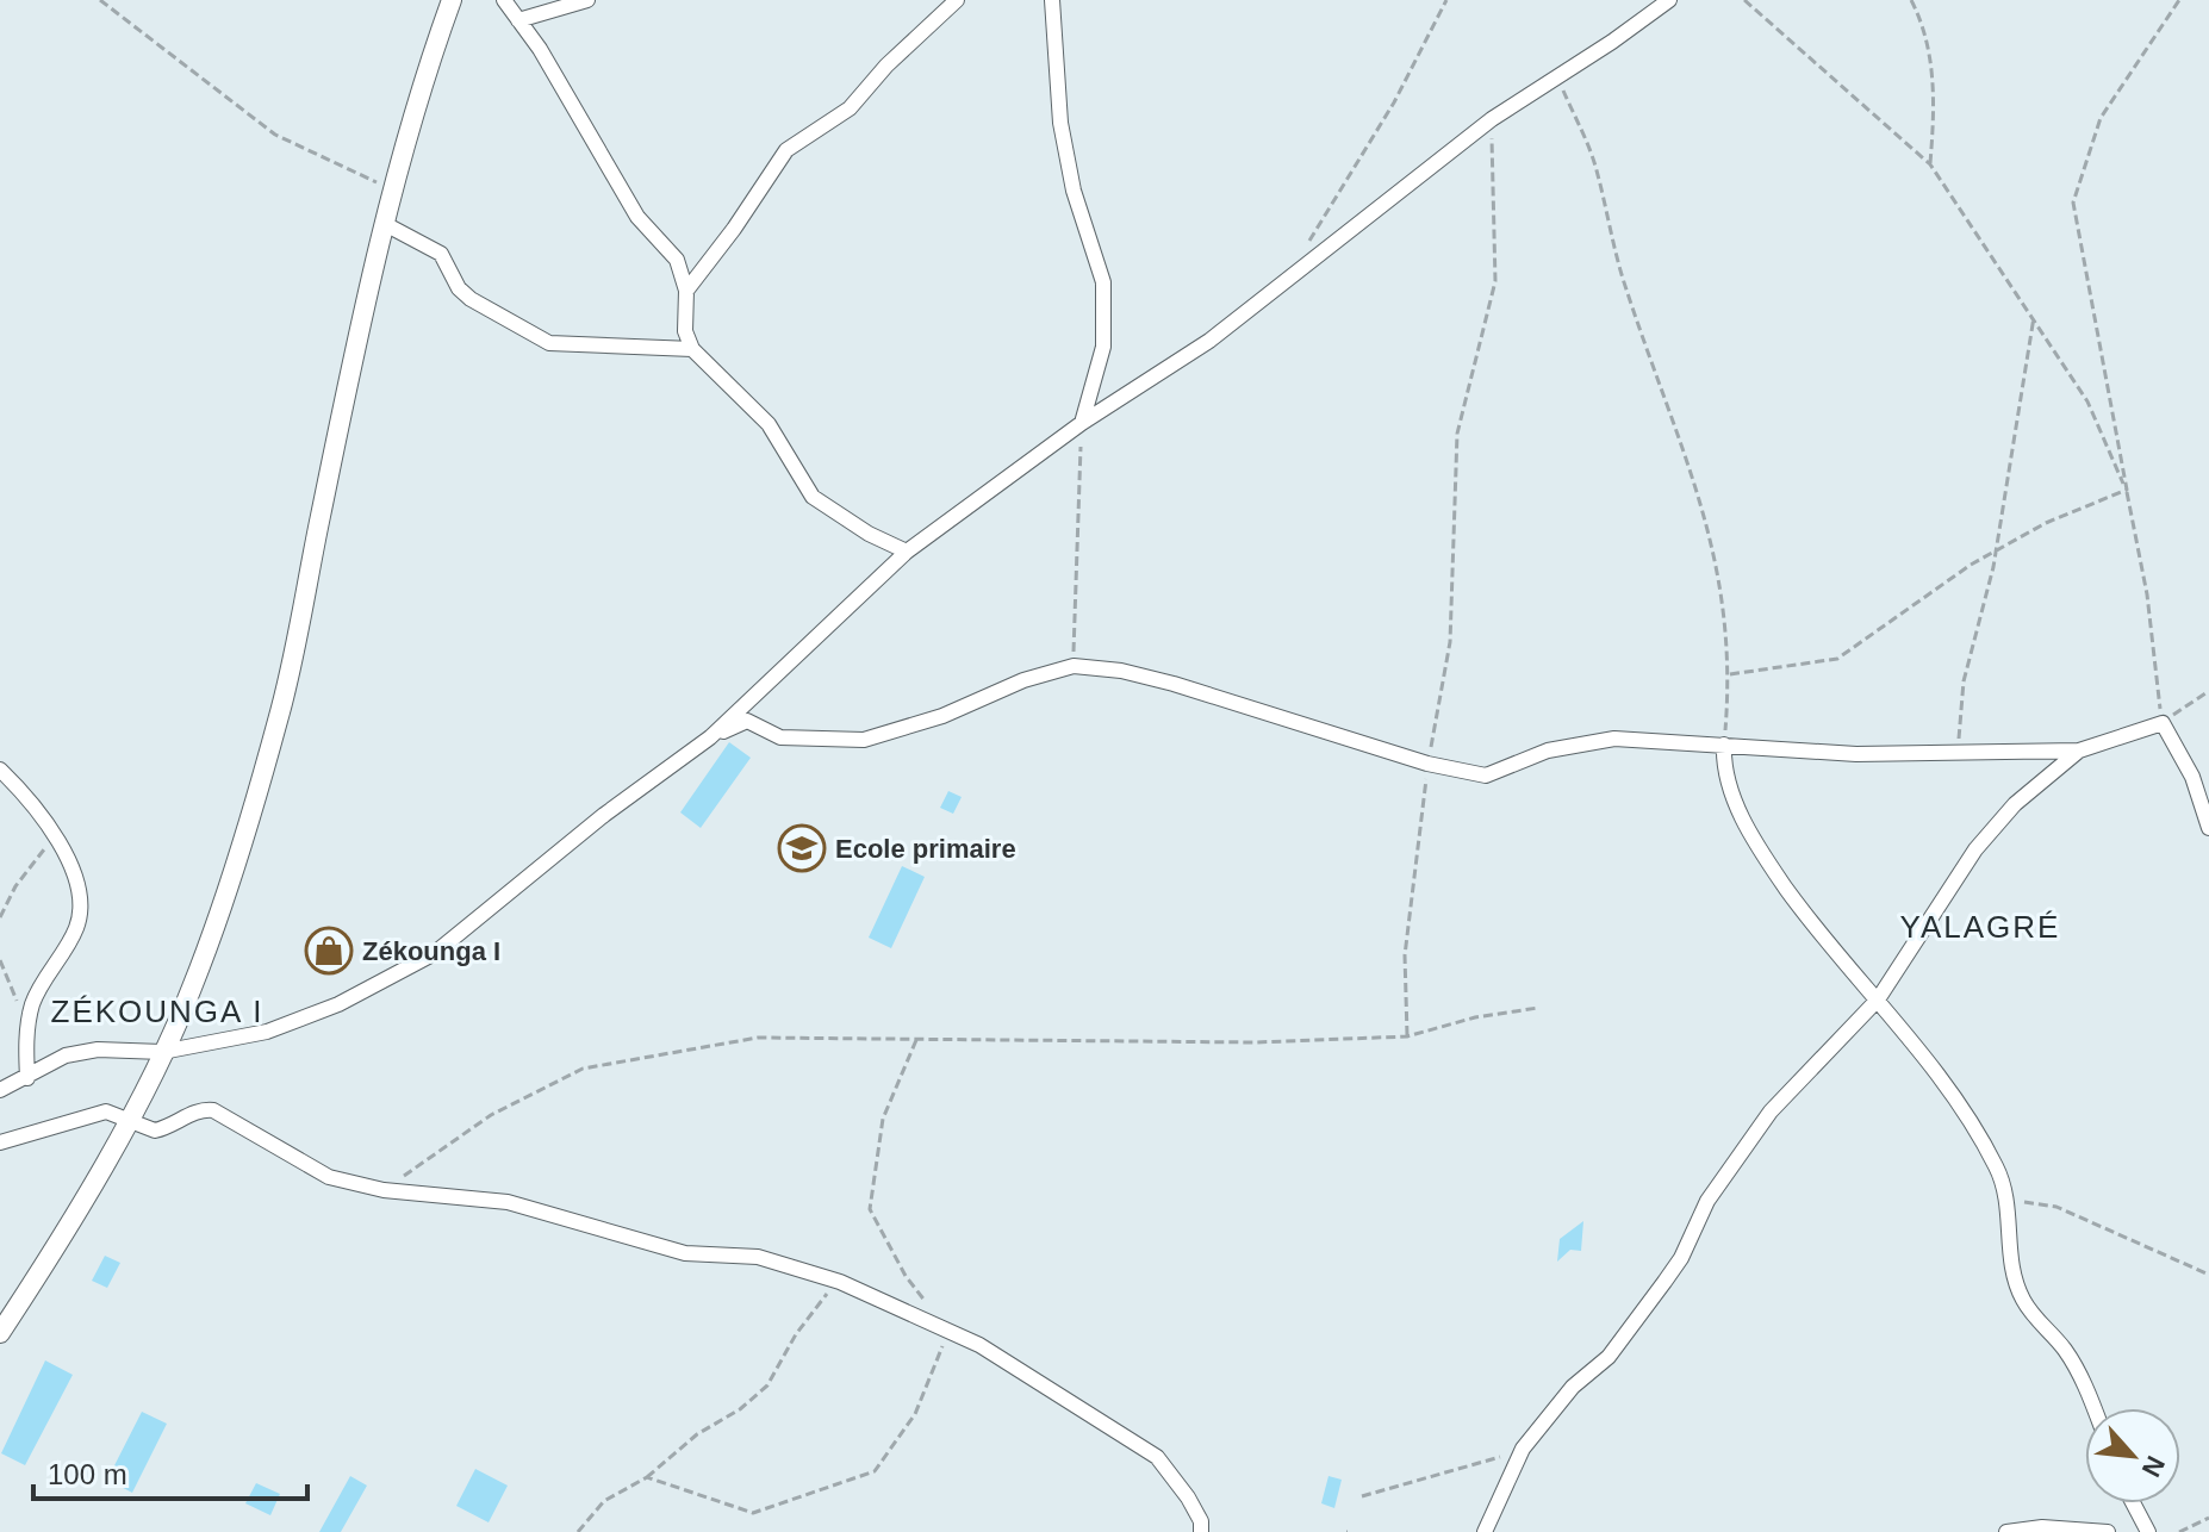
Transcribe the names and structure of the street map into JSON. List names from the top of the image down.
{
  "districts": ["YALAGRÉ", "ZÉKOUNGA I"],
  "places": {
    "school or university": ["Ecole primaire"],
    "shop": ["Zékounga I"]
  },
  "scale_bar": "100 m",
  "north": "bottom right"
}
